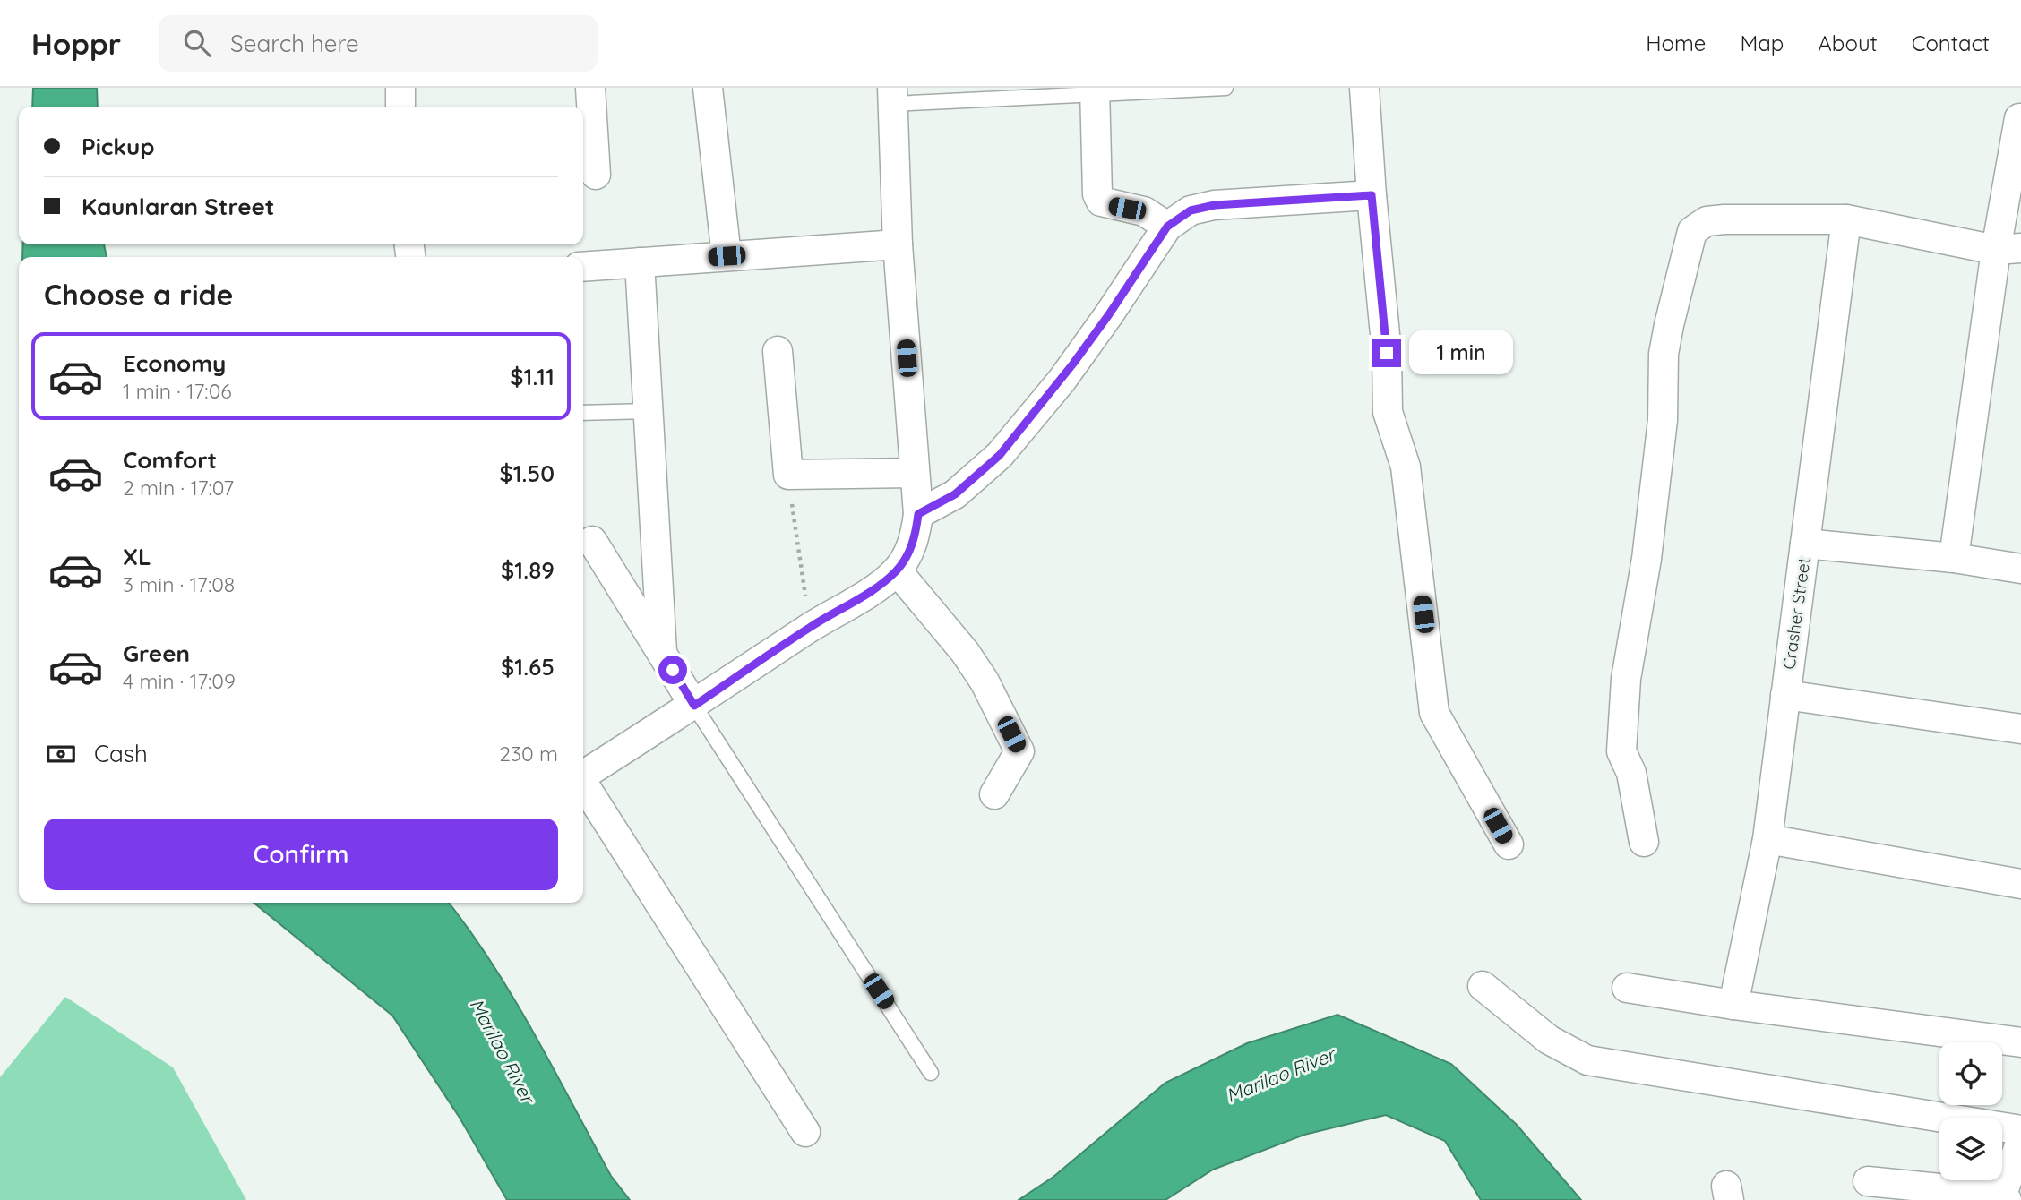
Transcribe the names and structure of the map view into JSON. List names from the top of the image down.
{
  "streets": {
    "street": ["Crasher Street"]
  },
  "water": ["Marilao River"],
  "page": {
    "header": "Hoppr",
    "search": "Search here",
    "nav": [
      "Home",
      "Map",
      "About",
      "Contact"
    ],
    "banner": ["Pickup", "Kaunlaran Street"],
    "heading": "Choose a ride",
    "bubble": "1 min",
    "list": [
      {
        "name": "Economy",
        "note": "1 min · 17:06",
        "value": "$1.11"
      },
      {
        "name": "Comfort",
        "note": "2 min · 17:07",
        "value": "$1.50"
      },
      {
        "name": "XL",
        "note": "3 min · 17:08",
        "value": "$1.89"
      },
      {
        "name": "Green",
        "note": "4 min · 17:09",
        "value": "$1.65"
      }
    ],
    "pay": ["Cash", "230 m"],
    "buttons": "Confirm"
  }
}
